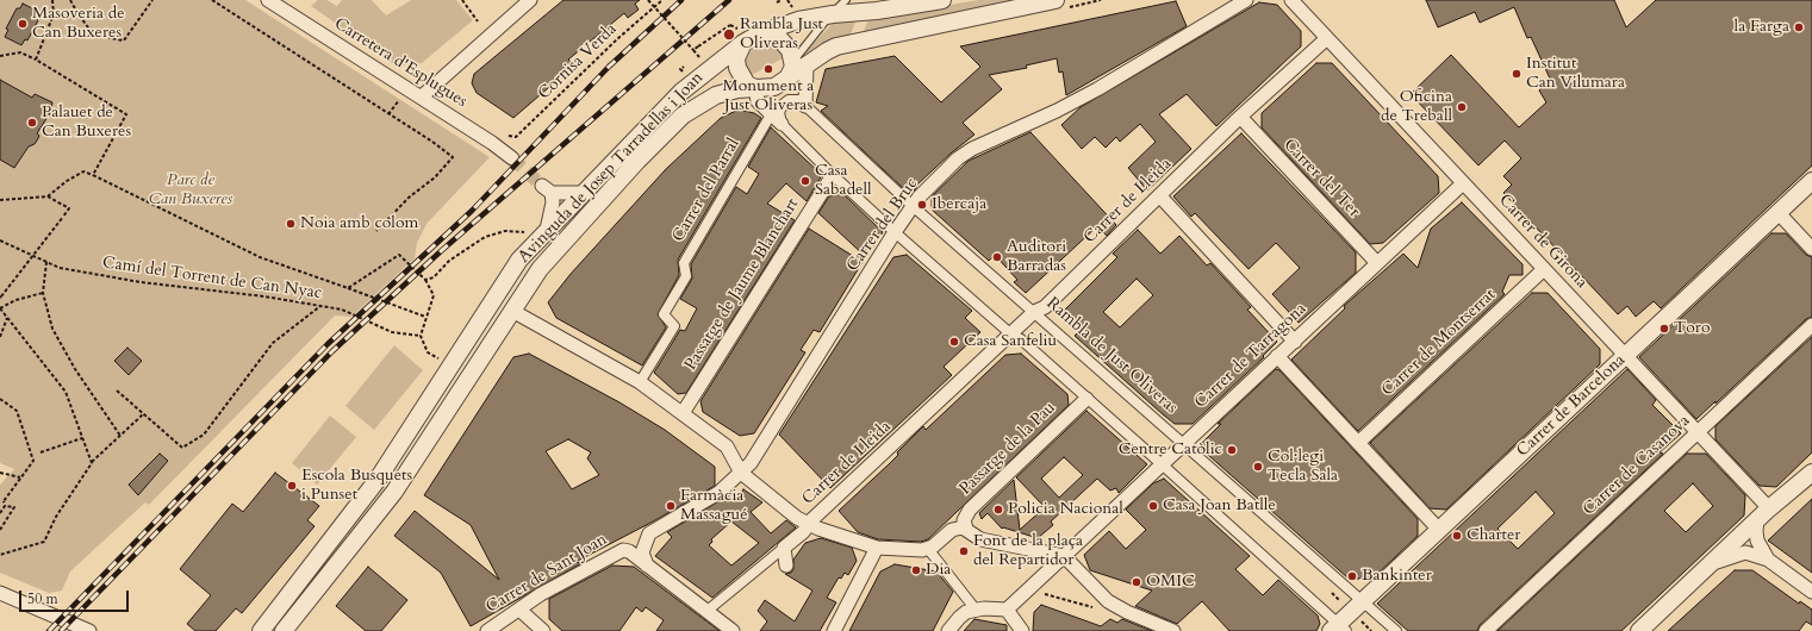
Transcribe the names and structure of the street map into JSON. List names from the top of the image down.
{
  "streets": {
    "street": [
      "Carretera d'Esplugues",
      "Avinguda de Josep Tarradellas i Joan",
      "Carrer del Ter",
      "Carrer del Parral",
      "Carrer de Lleida",
      "Carrer del Bruc",
      "Carrer de Girona",
      "Passatge de Jaume Blanchart",
      "Carrer de Montserrat",
      "Rambla de Just Oliveras",
      "Carrer de Tarragona",
      "Carrer de Barcelona",
      "Passatge de la Pau",
      "Carrer de Casanova",
      "Carrer de Sant Joan"
    ],
    "path": ["Cornisa Verda", "Camí del Torrent de Can Nyac"]
  },
  "crossings": [
    ["Carrer del Ter", "Carrer de Lleida"],
    ["Carrer del Ter", "Carrer de Tarragona"],
    ["Carrer de Lleida", "Carrer de Girona"],
    ["Carrer de Lleida", "Rambla de Just Oliveras"],
    ["Carrer del Bruc", "Rambla de Just Oliveras"],
    ["Carrer de Girona", "Carrer de Montserrat"],
    ["Carrer de Girona", "Carrer de Tarragona"],
    ["Carrer de Girona", "Carrer de Barcelona"],
    ["Carrer de Girona", "Carrer de Casanova"],
    ["Rambla de Just Oliveras", "Carrer de Tarragona"],
    ["Rambla de Just Oliveras", "Carrer de Barcelona"]
  ],
  "parks": ["Parc de Can Buxeres"],
  "places": [
    "Masoveria de Can Buxeres",
    "la Farga",
    "Rambla Just Oliveras",
    "Monument a Just Oliveras",
    "Institut Can Vilumara",
    "Oficina de Treball",
    "Palauet de Can Buxeres",
    "Casa Sabadell",
    "Ibercaja",
    "Noia amb colom",
    "Auditori Barradas",
    "Toro",
    "Casa Sanfeliu",
    "Centre Catòlic",
    "Col·legi Tecla Sala",
    "Escola Busquets i Punset",
    "Farmàcia Massagué",
    "Casa Joan Batlle",
    "Policia Nacional",
    "Charter",
    "Font de la plaça del Repartidor",
    "Dia",
    "Bankinter",
    "OMIC"
  ],
  "scale_bar": "50 m"
}
